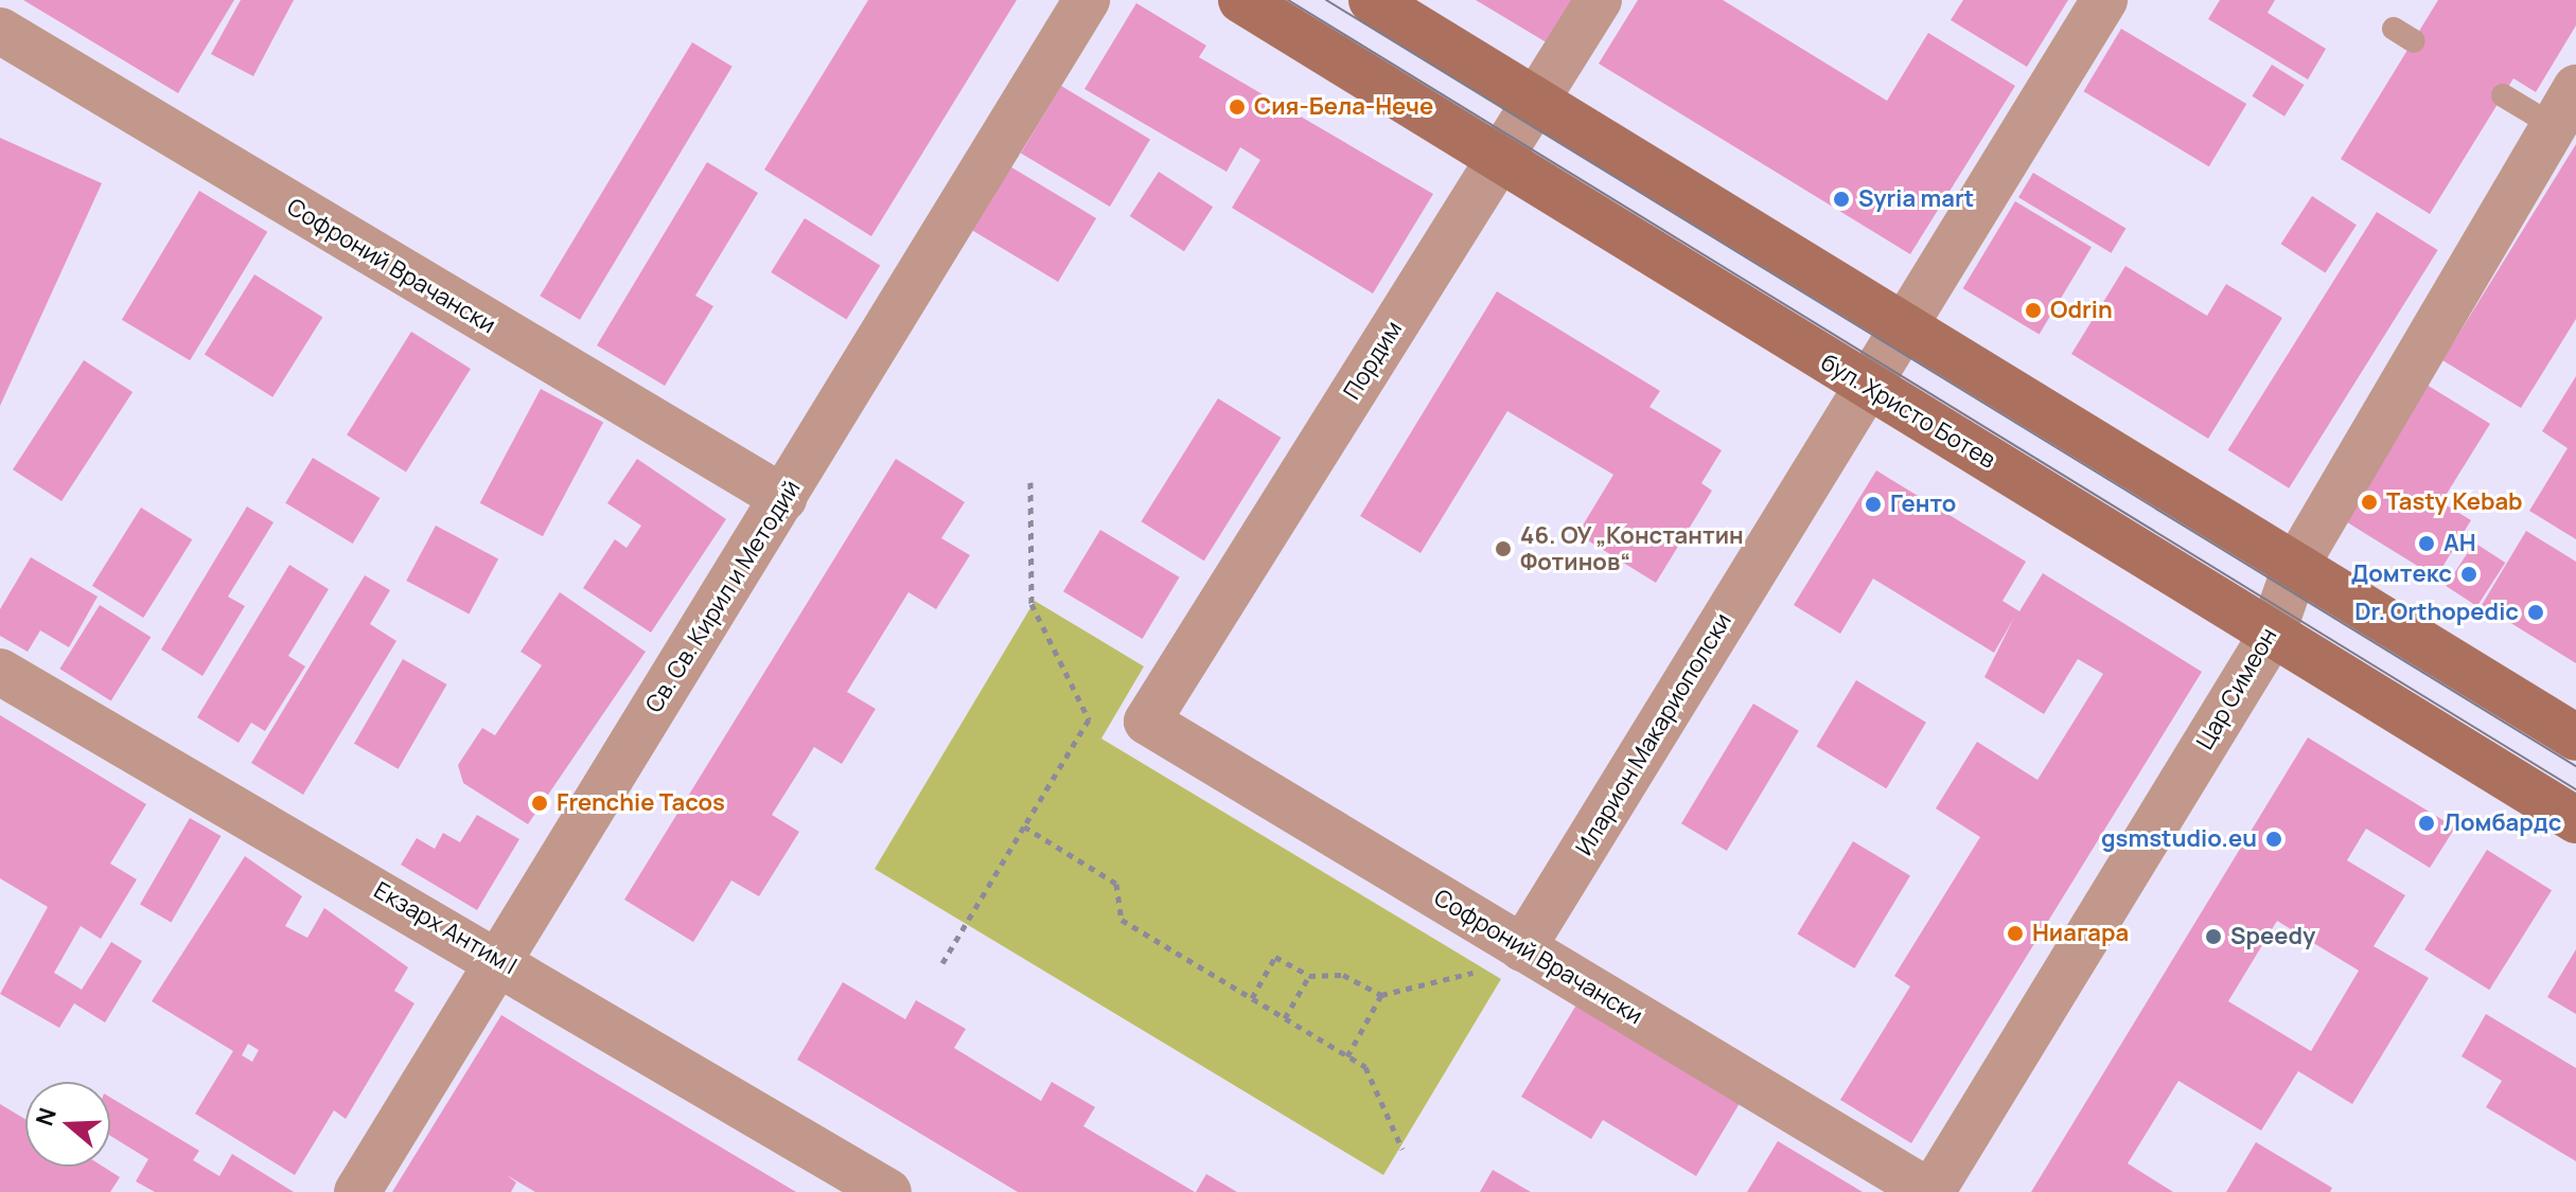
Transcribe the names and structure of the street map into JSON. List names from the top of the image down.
{
  "streets": {
    "main road": ["бул. Христо Ботев"],
    "street": [
      "Софроний Врачански",
      "Пордим",
      "Св. Св. Кирил и Методий",
      "Цар Симеон",
      "Иларион Макариополски",
      "Екзарх Антим I"
    ]
  },
  "crossings": [
    ["Софроний Врачански", "Пордим"],
    ["Софроний Врачански", "Св. Св. Кирил и Методий"],
    ["Софроний Врачански", "Цар Симеон"],
    ["Софроний Врачански", "Иларион Макариополски"],
    ["Пордим", "бул. Христо Ботев"],
    ["бул. Христо Ботев", "Цар Симеон"],
    ["бул. Христо Ботев", "Иларион Макариополски"],
    ["Св. Св. Кирил и Методий", "Екзарх Антим I"]
  ],
  "places": [
    "Сия-Бела-Нече",
    "Syria mart",
    "Odrin",
    "Tasty Kebab",
    "Генто",
    "AH",
    "46. ОУ „Константин Фотинов“",
    "Домтекс",
    "Dr. Orthopedic",
    "Frenchie Tacos",
    "Ломбардс",
    "gsmstudio.eu",
    "Ниагара",
    "Speedy"
  ],
  "north": "left"
}
